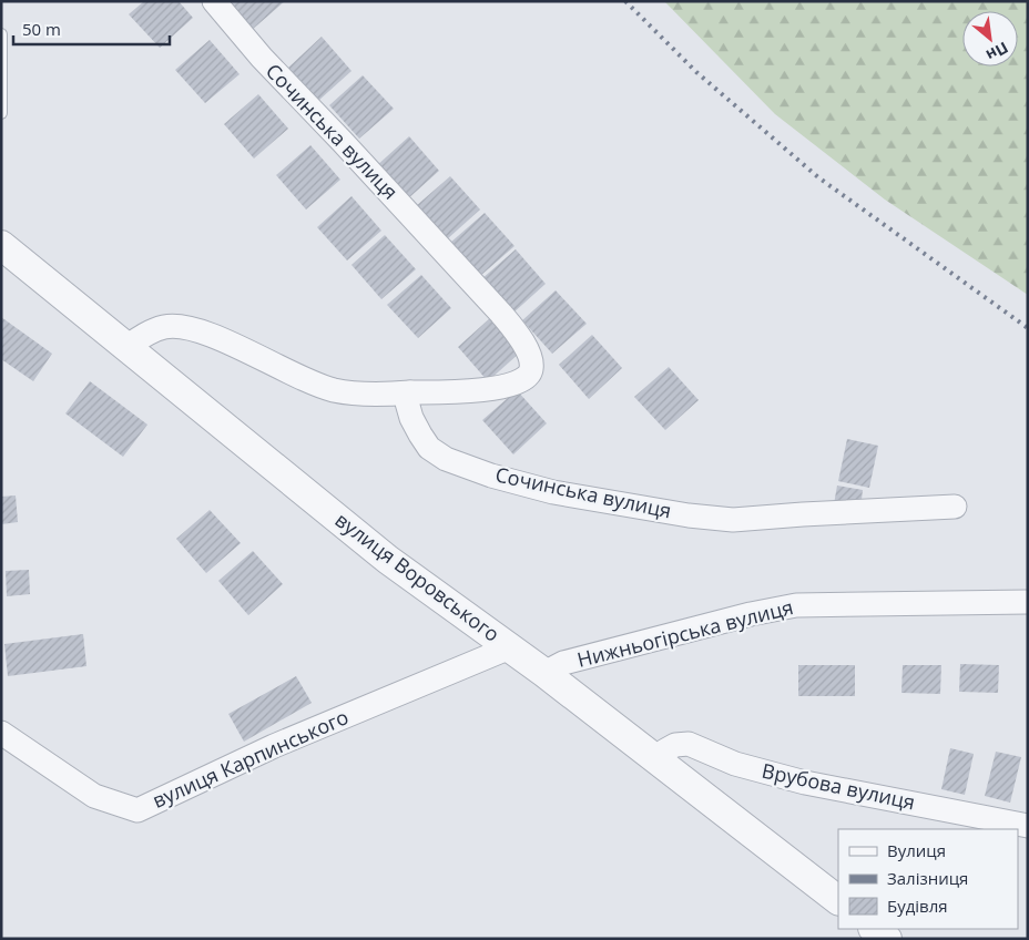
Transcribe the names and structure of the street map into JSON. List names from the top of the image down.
{
  "streets": {
    "street": [
      "Сочинська вулиця",
      "вулиця Воровського",
      "Нижньогірська вулиця",
      "вулиця Карпинського",
      "Врубова вулиця"
    ]
  },
  "crossings": [
    ["вулиця Воровського", "Нижньогірська вулиця"],
    ["вулиця Воровського", "вулиця Карпинського"],
    ["вулиця Воровського", "Врубова вулиця"]
  ],
  "legend": ["Вулиця", "Залізниця", "Будівля"],
  "scale_bar": "50 m",
  "north": "bottom right"
}
